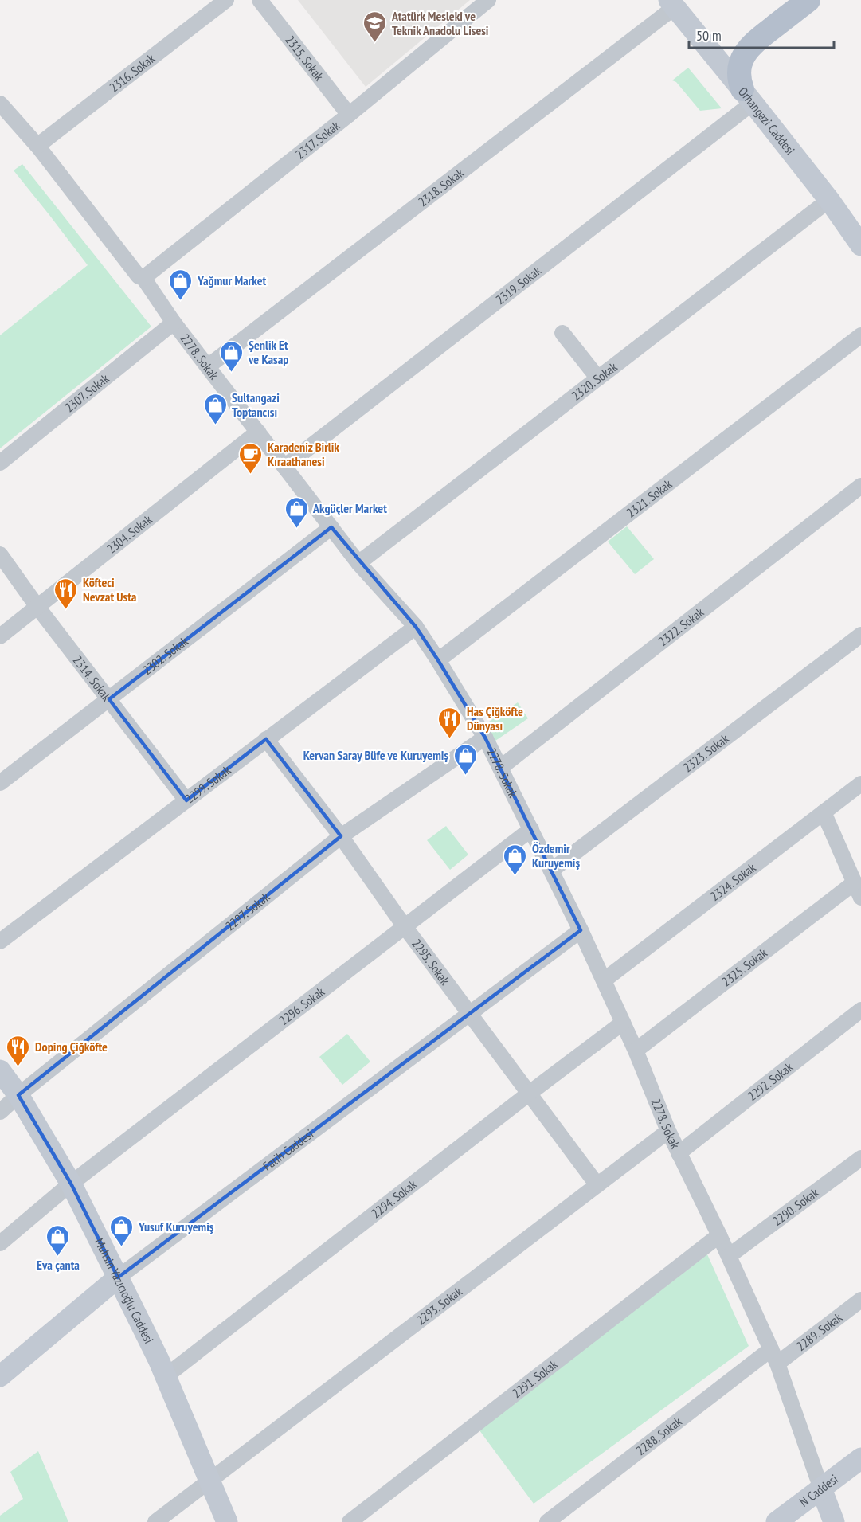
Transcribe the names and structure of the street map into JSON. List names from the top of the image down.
{
  "streets": {
    "main road": [
      "Orhangazi Caddesi",
      "Fatih Caddesi",
      "Muhsin Yazıcıoğlu Caddesi",
      "N Caddesi"
    ],
    "street": [
      "2315. Sokak",
      "2316. Sokak",
      "2317. Sokak",
      "2318. Sokak",
      "2319. Sokak",
      "2278. Sokak",
      "2320. Sokak",
      "2307. Sokak",
      "2321. Sokak",
      "2304. Sokak",
      "2322. Sokak",
      "2302. Sokak",
      "2314. Sokak",
      "2323. Sokak",
      "2299. Sokak",
      "2324. Sokak",
      "2297. Sokak",
      "2295. Sokak",
      "2325. Sokak",
      "2296. Sokak",
      "2292. Sokak",
      "2294. Sokak",
      "2290. Sokak",
      "2293. Sokak",
      "2289. Sokak",
      "2291. Sokak",
      "2288. Sokak"
    ]
  },
  "crossings": [
    ["2315. Sokak", "2317. Sokak"],
    ["2316. Sokak", "2278. Sokak"],
    ["Orhangazi Caddesi", "2318. Sokak"],
    ["Orhangazi Caddesi", "2319. Sokak"],
    ["Orhangazi Caddesi", "2320. Sokak"],
    ["2317. Sokak", "2278. Sokak"],
    ["2318. Sokak", "2278. Sokak"],
    ["2319. Sokak", "2278. Sokak"],
    ["2278. Sokak", "2320. Sokak"],
    ["2278. Sokak", "2307. Sokak"],
    ["2278. Sokak", "2321. Sokak"],
    ["2278. Sokak", "2304. Sokak"],
    ["2278. Sokak", "2322. Sokak"],
    ["2278. Sokak", "2302. Sokak"],
    ["2278. Sokak", "2323. Sokak"],
    ["2278. Sokak", "2299. Sokak"],
    ["2278. Sokak", "2324. Sokak"],
    ["2278. Sokak", "2297. Sokak"],
    ["2278. Sokak", "2325. Sokak"],
    ["2278. Sokak", "2296. Sokak"],
    ["2278. Sokak", "2292. Sokak"],
    ["2278. Sokak", "Fatih Caddesi"],
    ["2278. Sokak", "2294. Sokak"],
    ["2278. Sokak", "2290. Sokak"],
    ["2278. Sokak", "2293. Sokak"],
    ["2278. Sokak", "2289. Sokak"],
    ["2278. Sokak", "2291. Sokak"],
    ["2278. Sokak", "2288. Sokak"],
    ["2278. Sokak", "N Caddesi"],
    ["2304. Sokak", "2314. Sokak"],
    ["2302. Sokak", "2314. Sokak"],
    ["2314. Sokak", "2299. Sokak"],
    ["2299. Sokak", "2295. Sokak"],
    ["2297. Sokak", "2295. Sokak"],
    ["2297. Sokak", "Muhsin Yazıcıoğlu Caddesi"],
    ["2295. Sokak", "2296. Sokak"],
    ["2295. Sokak", "Fatih Caddesi"],
    ["2295. Sokak", "2294. Sokak"],
    ["2295. Sokak", "2293. Sokak"],
    ["2296. Sokak", "Muhsin Yazıcıoğlu Caddesi"],
    ["Fatih Caddesi", "Muhsin Yazıcıoğlu Caddesi"],
    ["2294. Sokak", "Muhsin Yazıcıoğlu Caddesi"],
    ["Muhsin Yazıcıoğlu Caddesi", "2293. Sokak"]
  ],
  "places": {
    "school or university": ["Atatürk Mesleki ve Teknik Anadolu Lisesi"],
    "shop": [
      "Yağmur Market",
      "Şenlik Et ve Kasap",
      "Sultangazi Toptancısı",
      "Akgüçler Market",
      "Kervan Saray Büfe ve Kuruyemiş",
      "Özdemir Kuruyemiş",
      "Yusuf Kuruyemiş",
      "Eva çanta"
    ],
    "cafe": ["Karadeniz Birlik Kıraathanesi"],
    "restaurant": ["Köfteci Nevzat Usta", "Has Çiğköfte Dünyası", "Doping Çiğköfte"]
  },
  "scale_bar": "50 m"
}
